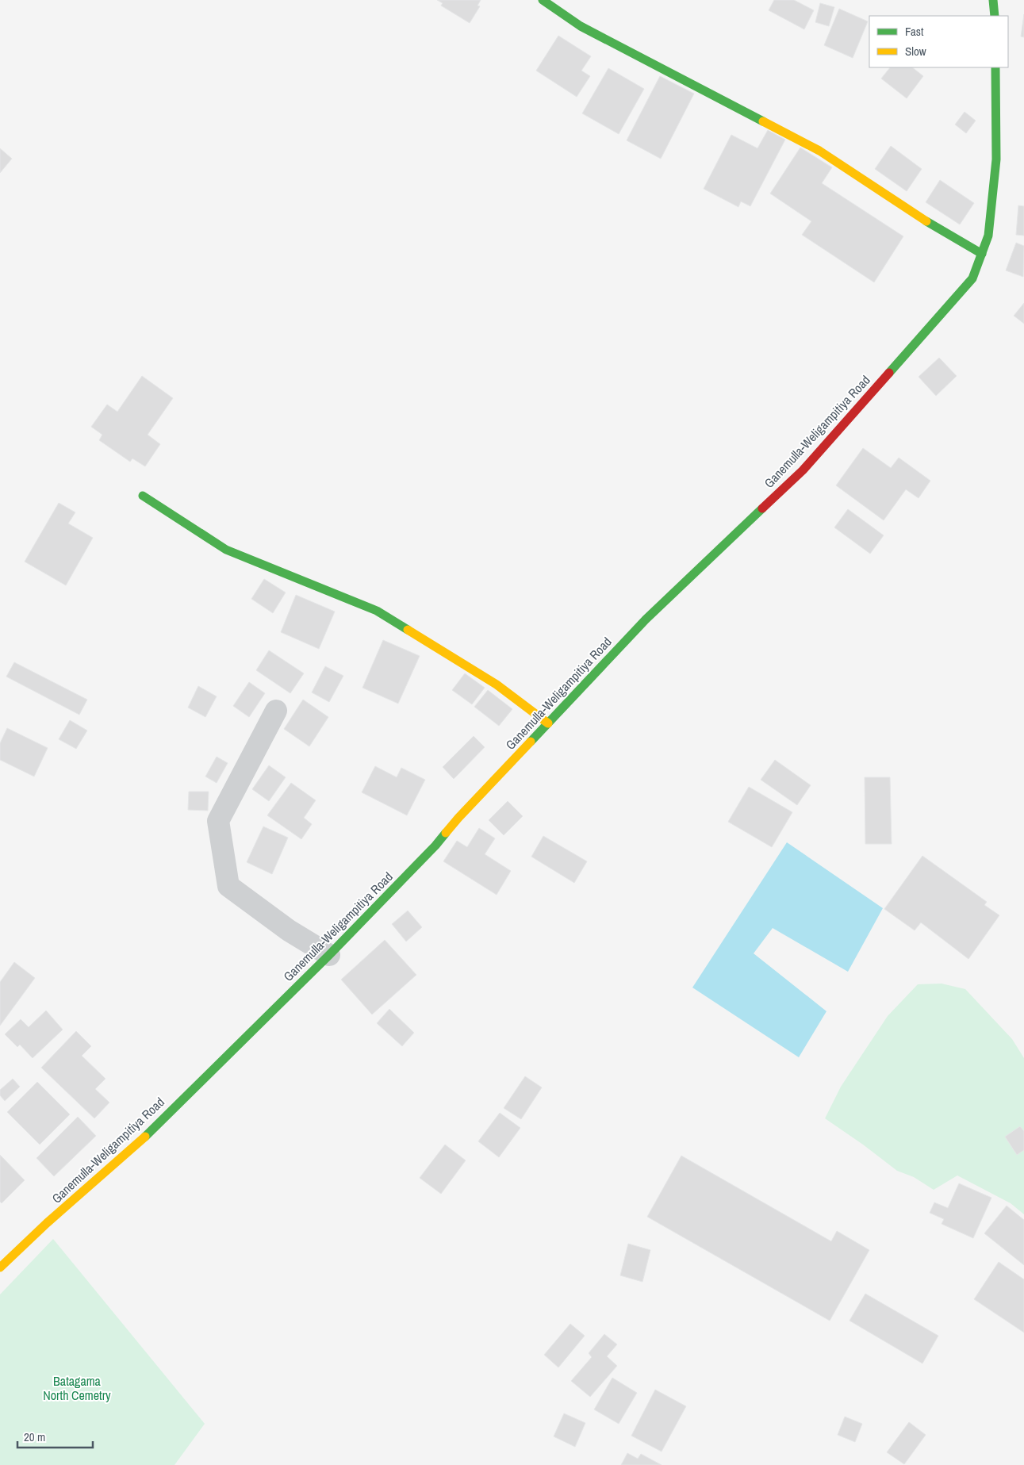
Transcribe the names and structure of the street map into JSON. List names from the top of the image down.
{
  "streets": {
    "street": ["Ganemulla-Weligampitiya Road"]
  },
  "parks": ["Batagama North Cemetry"],
  "legend": ["Fast", "Slow"],
  "scale_bar": "20 m"
}
